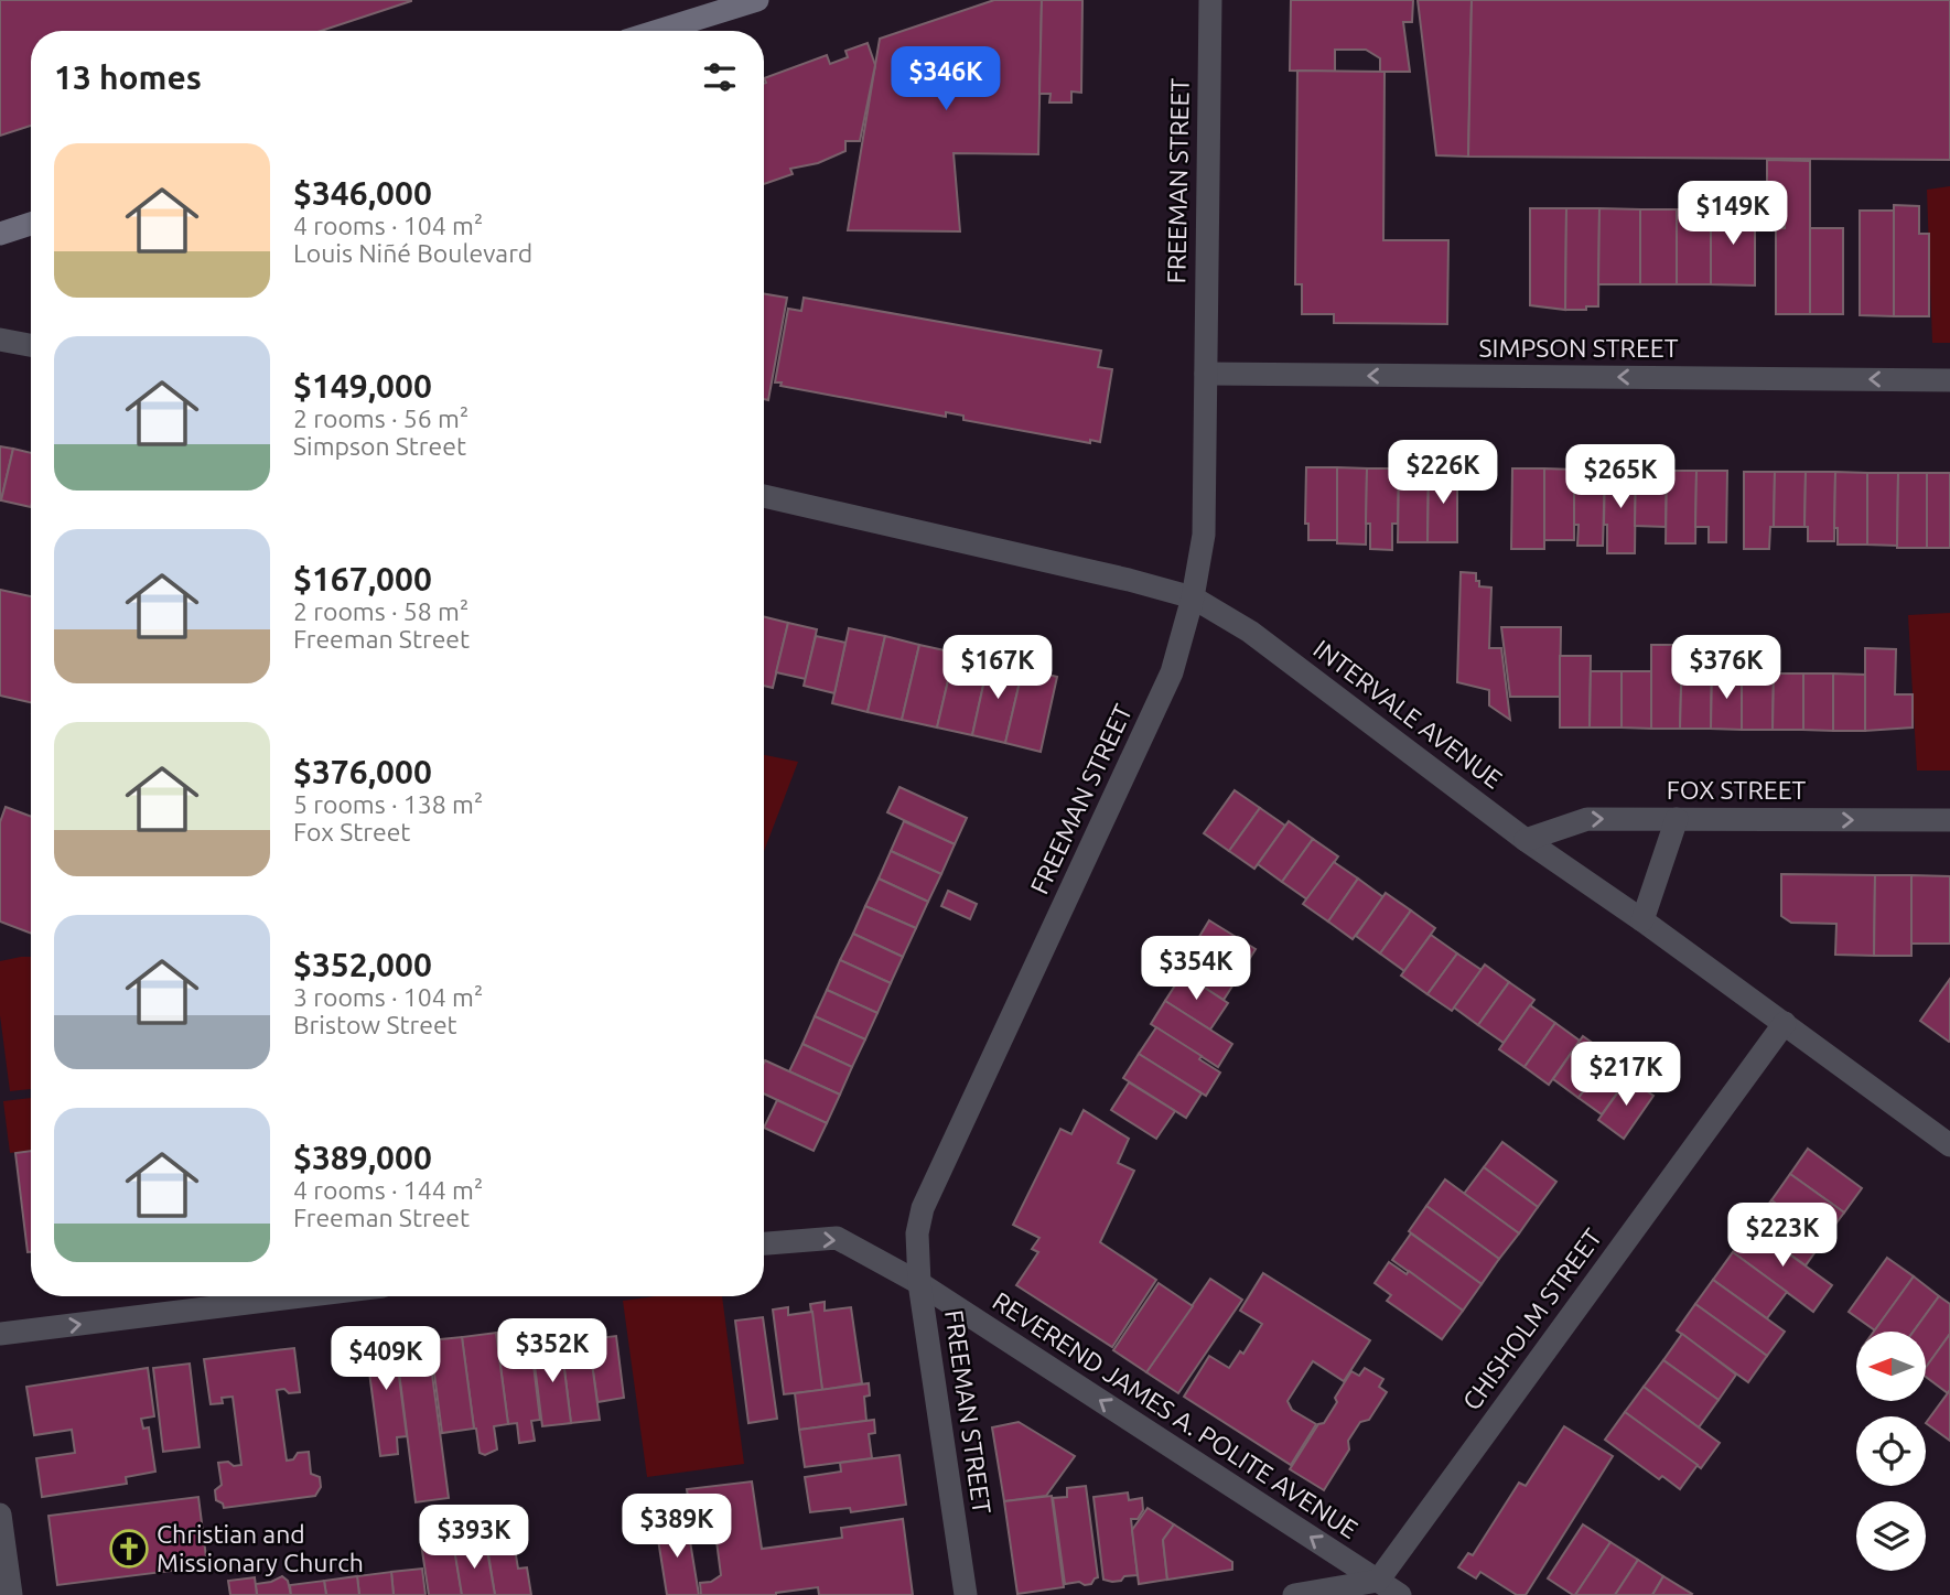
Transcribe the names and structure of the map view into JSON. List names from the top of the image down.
{
  "streets": {
    "street": [
      "FREEMAN STREET",
      "SIMPSON STREET",
      "INTERVALE AVENUE",
      "FOX STREET",
      "CHISHOLM STREET",
      "REVEREND JAMES A. POLITE AVENUE"
    ]
  },
  "crossings": [
    ["FREEMAN STREET", "SIMPSON STREET"],
    ["FREEMAN STREET", "INTERVALE AVENUE"],
    ["FREEMAN STREET", "REVEREND JAMES A. POLITE AVENUE"],
    ["INTERVALE AVENUE", "FOX STREET"],
    ["INTERVALE AVENUE", "CHISHOLM STREET"],
    ["CHISHOLM STREET", "REVEREND JAMES A. POLITE AVENUE"]
  ],
  "one_way": ["SIMPSON STREET", "FOX STREET"],
  "places": {
    "church": ["Christian and Missionary Church"]
  },
  "north": "left",
  "page": {
    "heading": "13 homes",
    "price": [
      "$346K",
      "$149K",
      "$226K",
      "$265K",
      "$167K",
      "$376K",
      "$354K",
      "$217K",
      "$223K",
      "$352K",
      "$409K",
      "$389K",
      "$393K"
    ],
    "list": [
      {
        "name": "$346,000",
        "note": "4 rooms · 104 m² · Louis Niñé Boulevard"
      },
      {
        "name": "$149,000",
        "note": "2 rooms · 56 m² · Simpson Street"
      },
      {
        "name": "$167,000",
        "note": "2 rooms · 58 m² · Freeman Street"
      },
      {
        "name": "$376,000",
        "note": "5 rooms · 138 m² · Fox Street"
      },
      {
        "name": "$352,000",
        "note": "3 rooms · 104 m² · Bristow Street"
      },
      {
        "name": "$389,000",
        "note": "4 rooms · 144 m² · Freeman Street"
      }
    ]
  }
}
